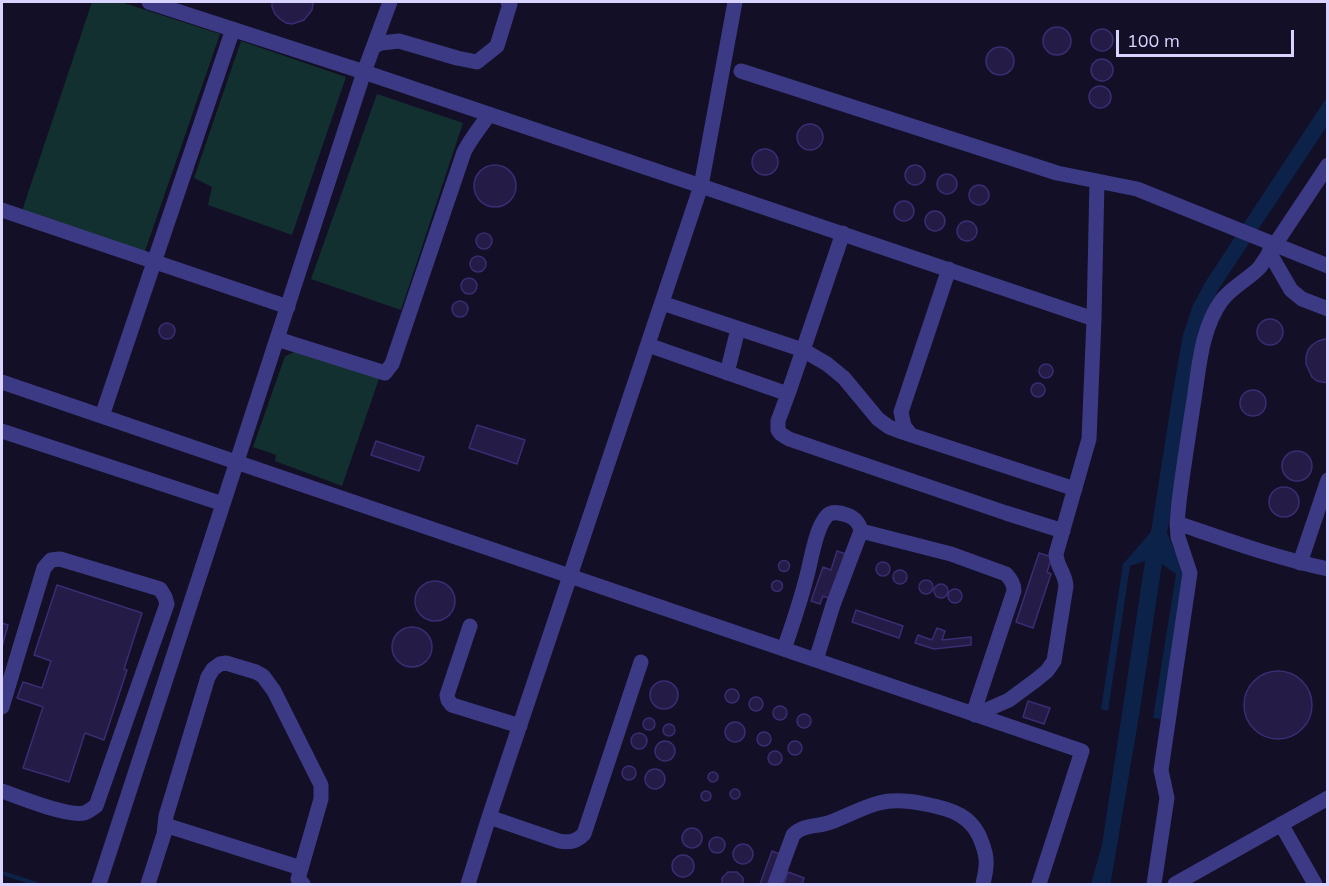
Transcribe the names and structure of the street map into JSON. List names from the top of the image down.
{
  "scale_bar": "100 m"
}
